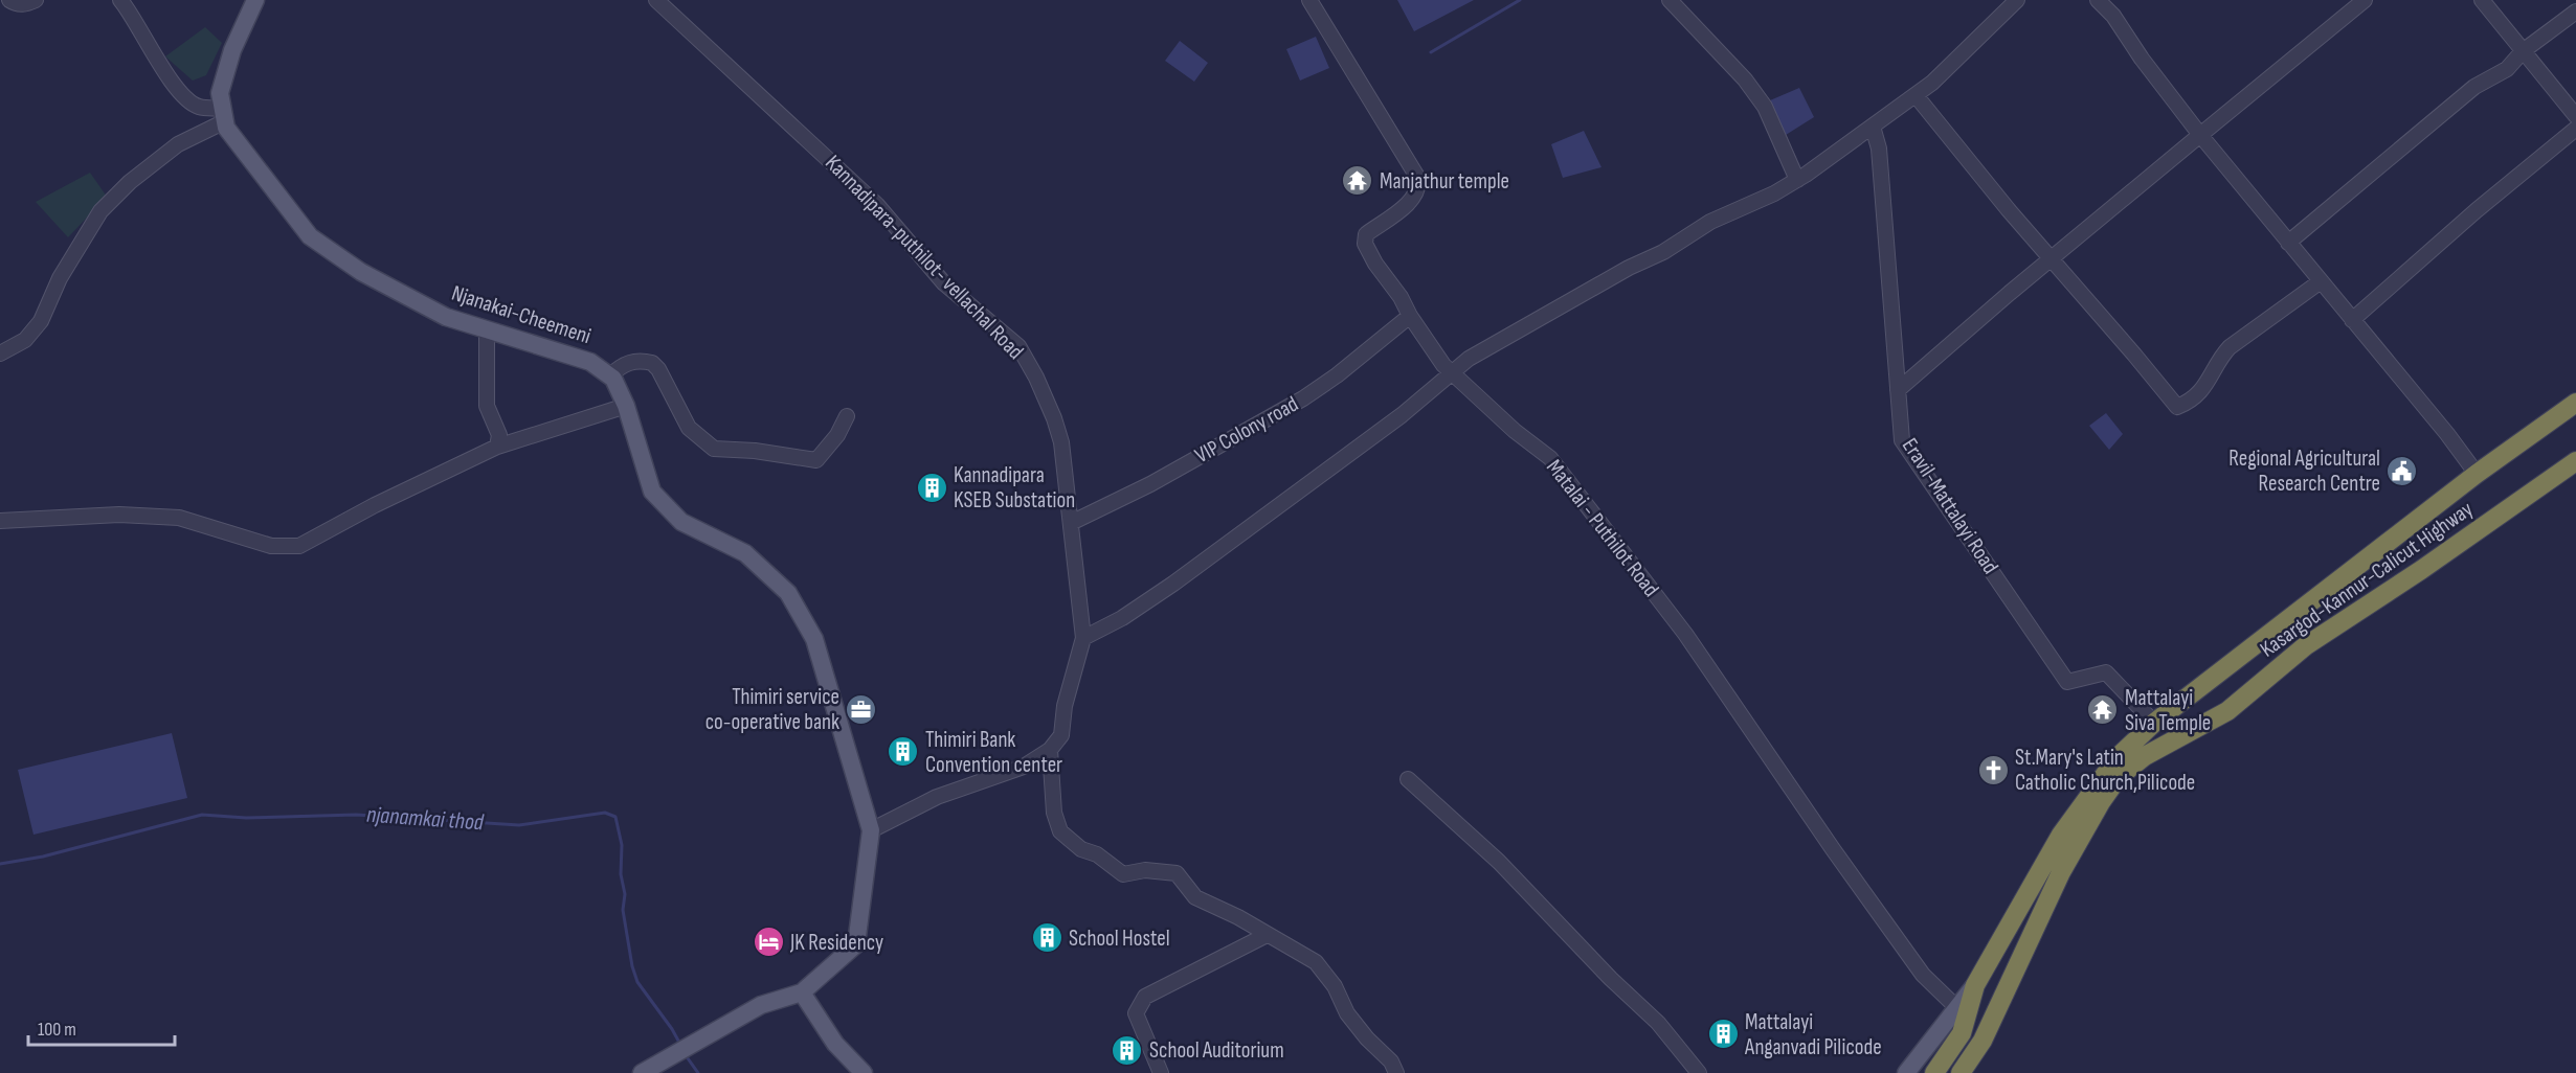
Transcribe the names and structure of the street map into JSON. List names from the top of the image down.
{
  "streets": {
    "highway": ["Kasargod-Kannur-Calicut Highway"],
    "main road": ["Njanakai-Cheemeni"],
    "street": [
      "Kannadipara-puthilot- vellachal Road",
      "VIP Colony road",
      "Eravil-Mattalayi Road",
      "Matalai - Puthilot Road"
    ]
  },
  "crossings": [
    ["Kannadipara-puthilot- vellachal Road", "VIP Colony road"],
    ["VIP Colony road", "Matalai - Puthilot Road"],
    ["Eravil-Mattalayi Road", "Kasargod-Kannur-Calicut Highway"],
    ["Matalai - Puthilot Road", "Kasargod-Kannur-Calicut Highway"]
  ],
  "water": ["njanamkai thod"],
  "places": {
    "temple": ["Manjathur temple", "Mattalayi Siva Temple"],
    "public building": ["Regional Agricultural Research Centre"],
    "building": [
      "Kannadipara KSEB Substation",
      "Thimiri Bank Convention center",
      "School Hostel",
      "Mattalayi Anganvadi Pilicode",
      "School Auditorium"
    ],
    "office": ["Thimiri service co-operative bank"],
    "church": ["St.Mary's Latin Catholic Church,Pilicode"],
    "hotel": ["JK Residency"]
  },
  "scale_bar": "100 m"
}
